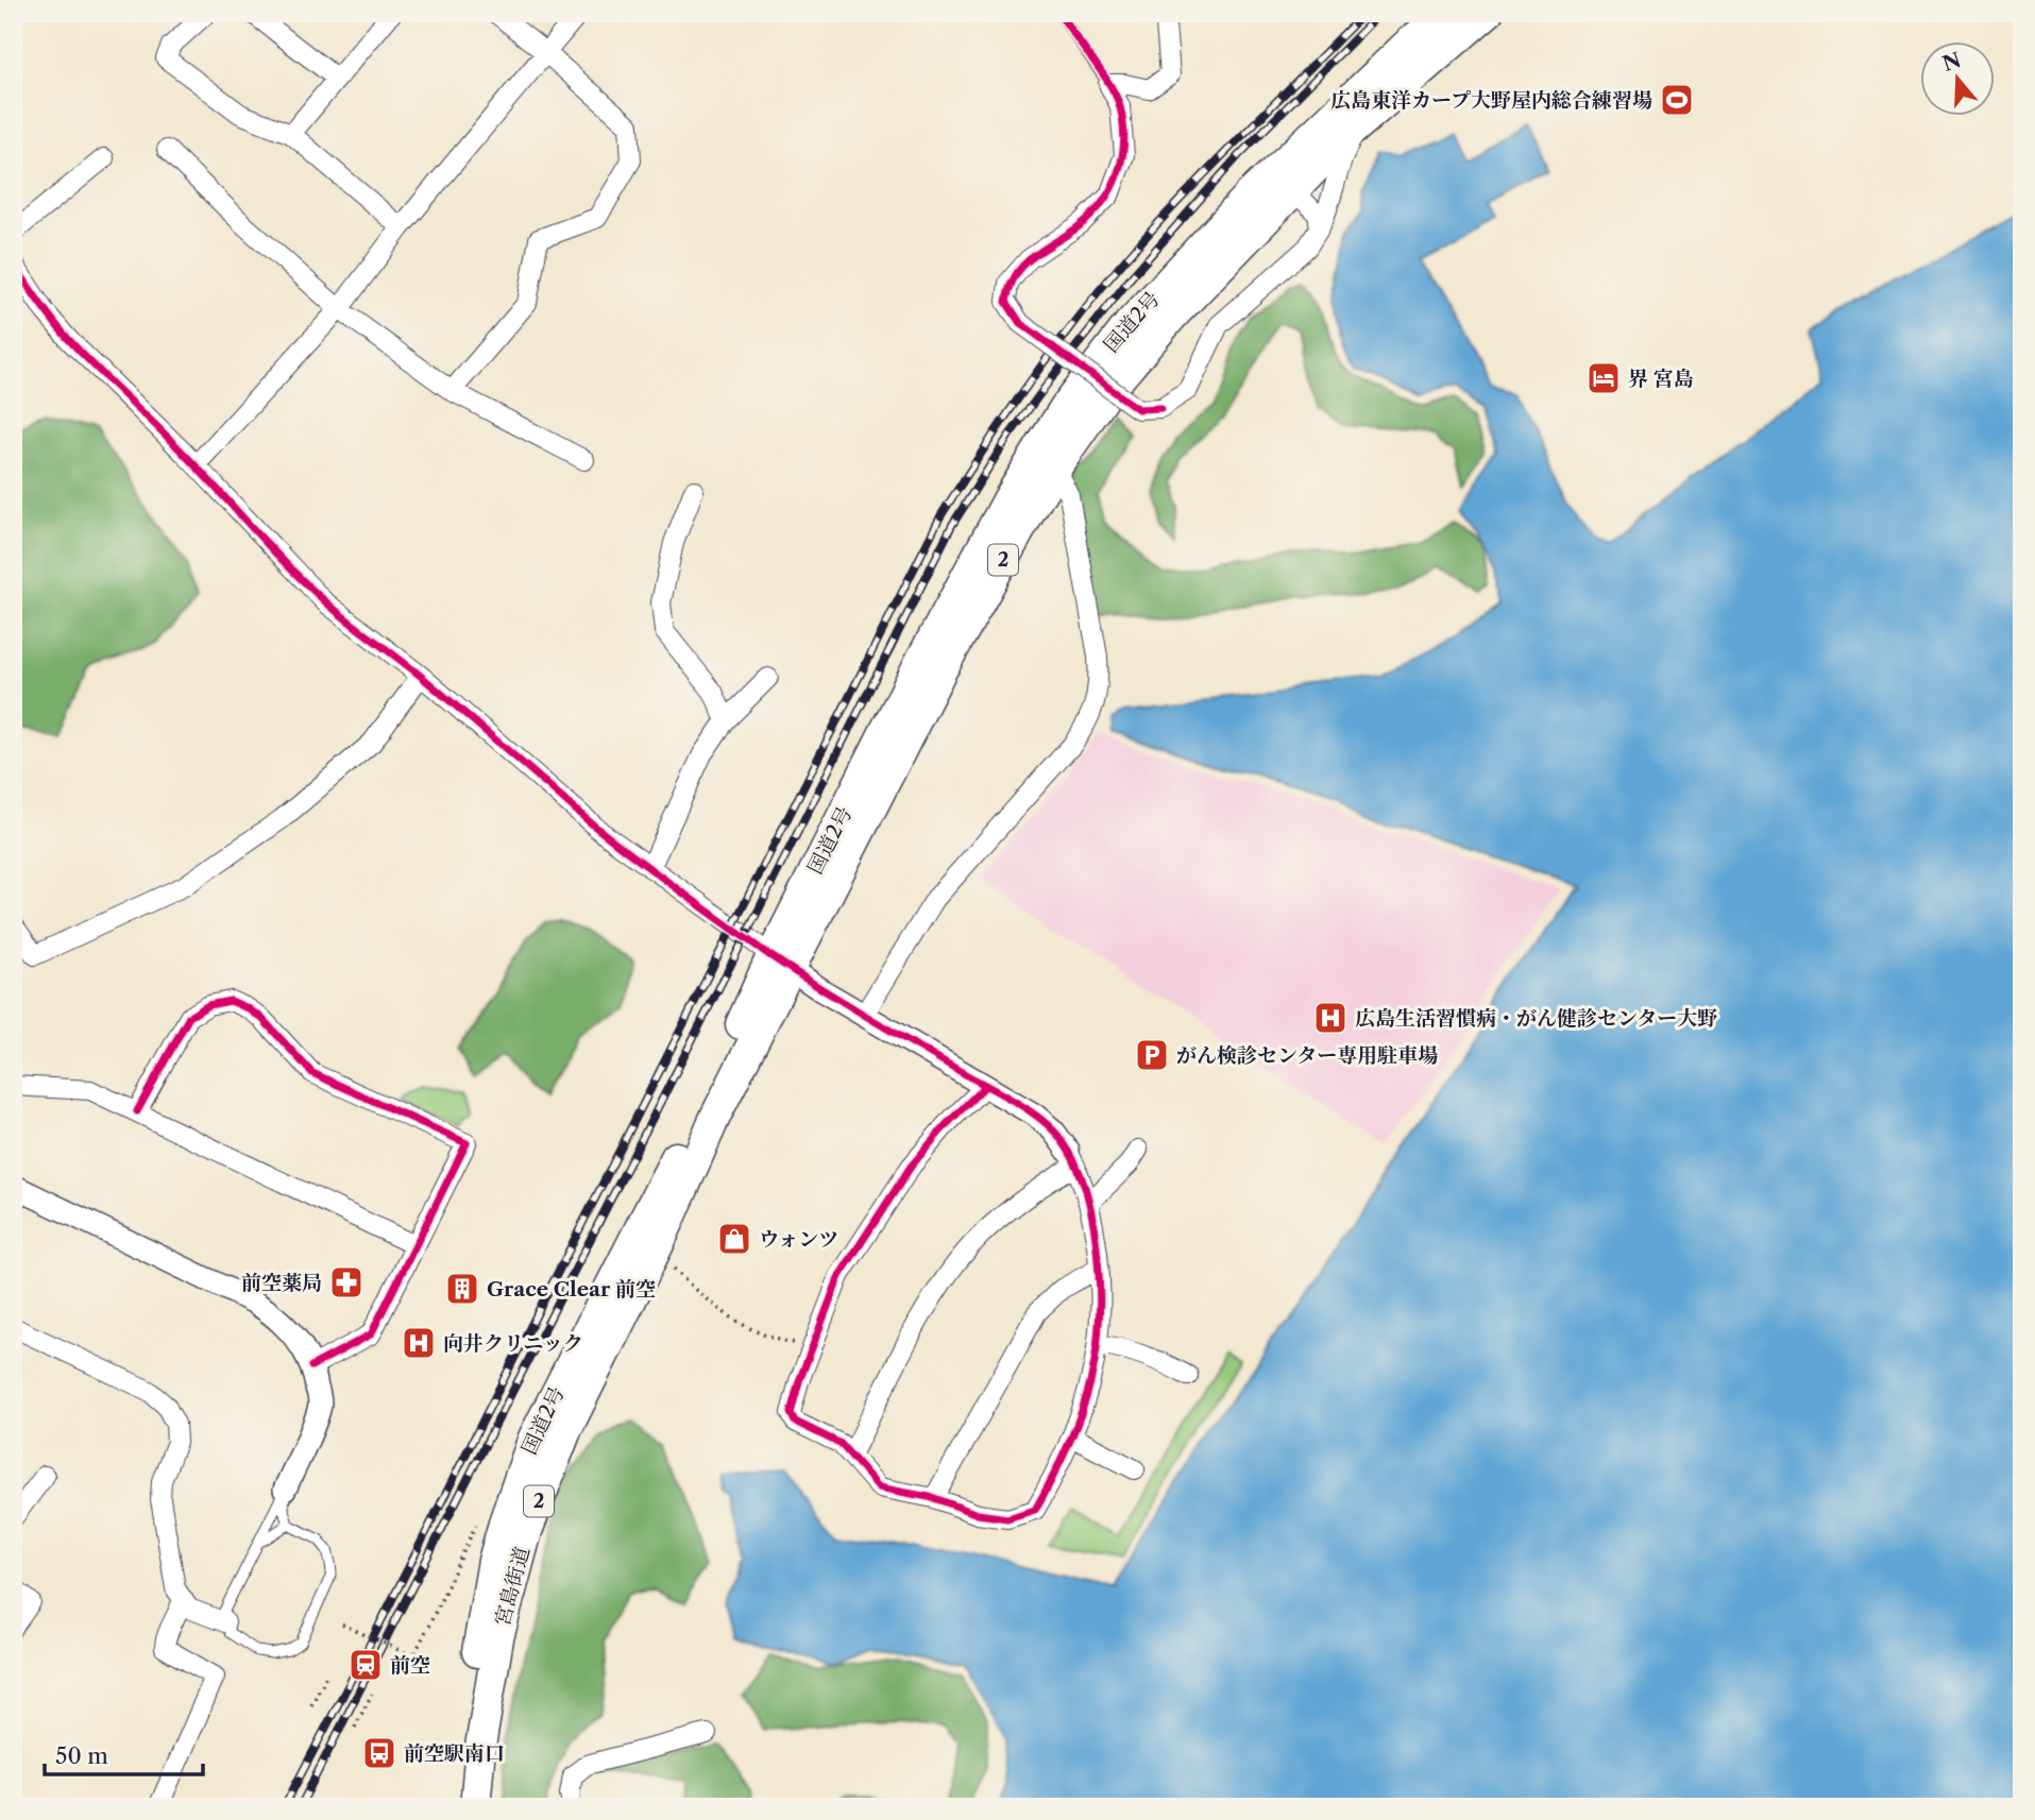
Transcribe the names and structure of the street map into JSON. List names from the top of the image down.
{
  "streets": {
    "highway": ["国道2号", "2", "宮島街道"]
  },
  "crossings": [
    ["国道2号", "宮島街道"]
  ],
  "places": {
    "sports": ["広島東洋カープ大野屋内総合練習場"],
    "hotel": ["界 宮島"],
    "hospital": ["広島生活習慣病・がん健診センター大野", "向井クリニック"],
    "parking": ["がん検診センター専用駐車場"],
    "shop": ["ウォンツ"],
    "pharmacy": ["前空薬局"],
    "building": ["Grace Clear 前空"],
    "station": ["前空"],
    "bus stop": ["前空駅南口"]
  },
  "scale_bar": "50 m",
  "north": "top"
}
